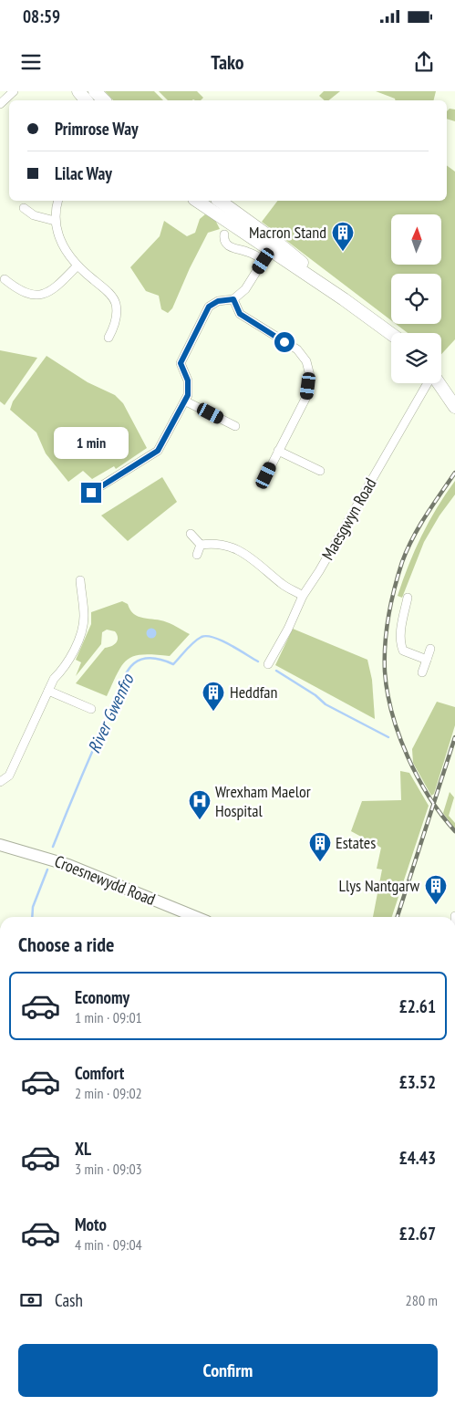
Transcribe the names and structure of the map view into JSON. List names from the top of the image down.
{
  "streets": {
    "street": ["Maesgwyn Road", "Croesnewydd Road"]
  },
  "water": ["River Gwenfro"],
  "places": {
    "building": [
      "Macron Stand",
      "Heddfan",
      "Estates",
      "Llys Nantgarw"
    ],
    "hospital": ["Wrexham Maelor Hospital"]
  },
  "north": "top",
  "page": {
    "status": "08:59",
    "header": "Tako",
    "banner": ["Primrose Way", "Lilac Way"],
    "bubble": "1 min",
    "heading": "Choose a ride",
    "list": [
      {
        "name": "Economy",
        "note": "1 min · 09:01",
        "value": "£2.61"
      },
      {
        "name": "Comfort",
        "note": "2 min · 09:02",
        "value": "£3.52"
      },
      {
        "name": "XL",
        "note": "3 min · 09:03",
        "value": "£4.43"
      },
      {
        "name": "Moto",
        "note": "4 min · 09:04",
        "value": "£2.67"
      }
    ],
    "pay": ["Cash", "280 m"],
    "buttons": "Confirm"
  }
}
